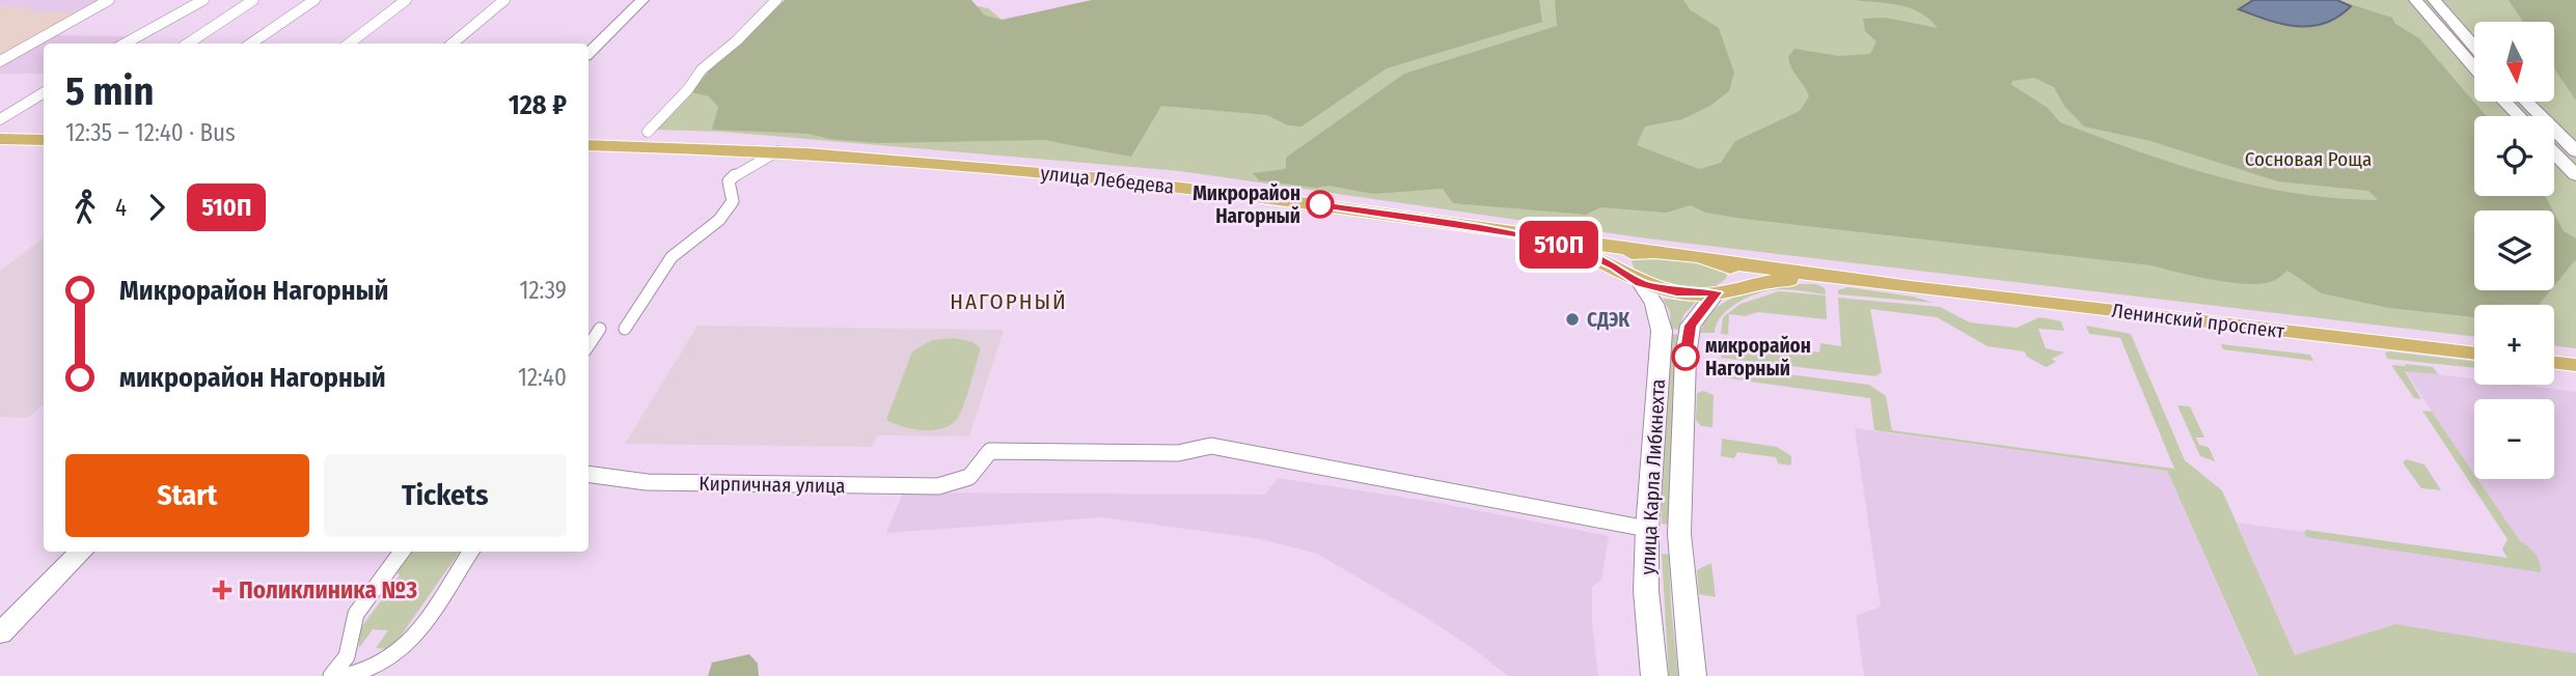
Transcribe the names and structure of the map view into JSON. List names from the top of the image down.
{
  "streets": {
    "main road": ["улица Лебедева", "Ленинский проспект", "улица Карла Либкнехта"],
    "street": ["Кирпичная улица"]
  },
  "crossings": [
    ["улица Лебедева", "Ленинский проспект"],
    ["улица Лебедева", "улица Карла Либкнехта"],
    ["Ленинский проспект", "улица Карла Либкнехта"],
    ["улица Карла Либкнехта", "Кирпичная улица"]
  ],
  "districts": ["НАГОРНЫЙ"],
  "parks": ["Сосновая Роща"],
  "places": {
    "other": ["Микрорайон Нагорный", "СДЭК", "микрорайон Нагорный"],
    "health": ["Поликлиника №3"]
  },
  "lines": ["bus line 510П"],
  "north": "bottom",
  "page": {
    "on_map": "510П",
    "map_buttons": ["+", "−"],
    "heading": ["5 min", "12:35 – 12:40 · Bus", "128 ₽"],
    "legs": ["4", "510П"],
    "list": [
      {
        "name": "Микрорайон Нагорный",
        "value": "12:39"
      },
      {
        "name": "микрорайон Нагорный",
        "value": "12:40"
      }
    ],
    "buttons": ["Start", "Tickets"]
  }
}
